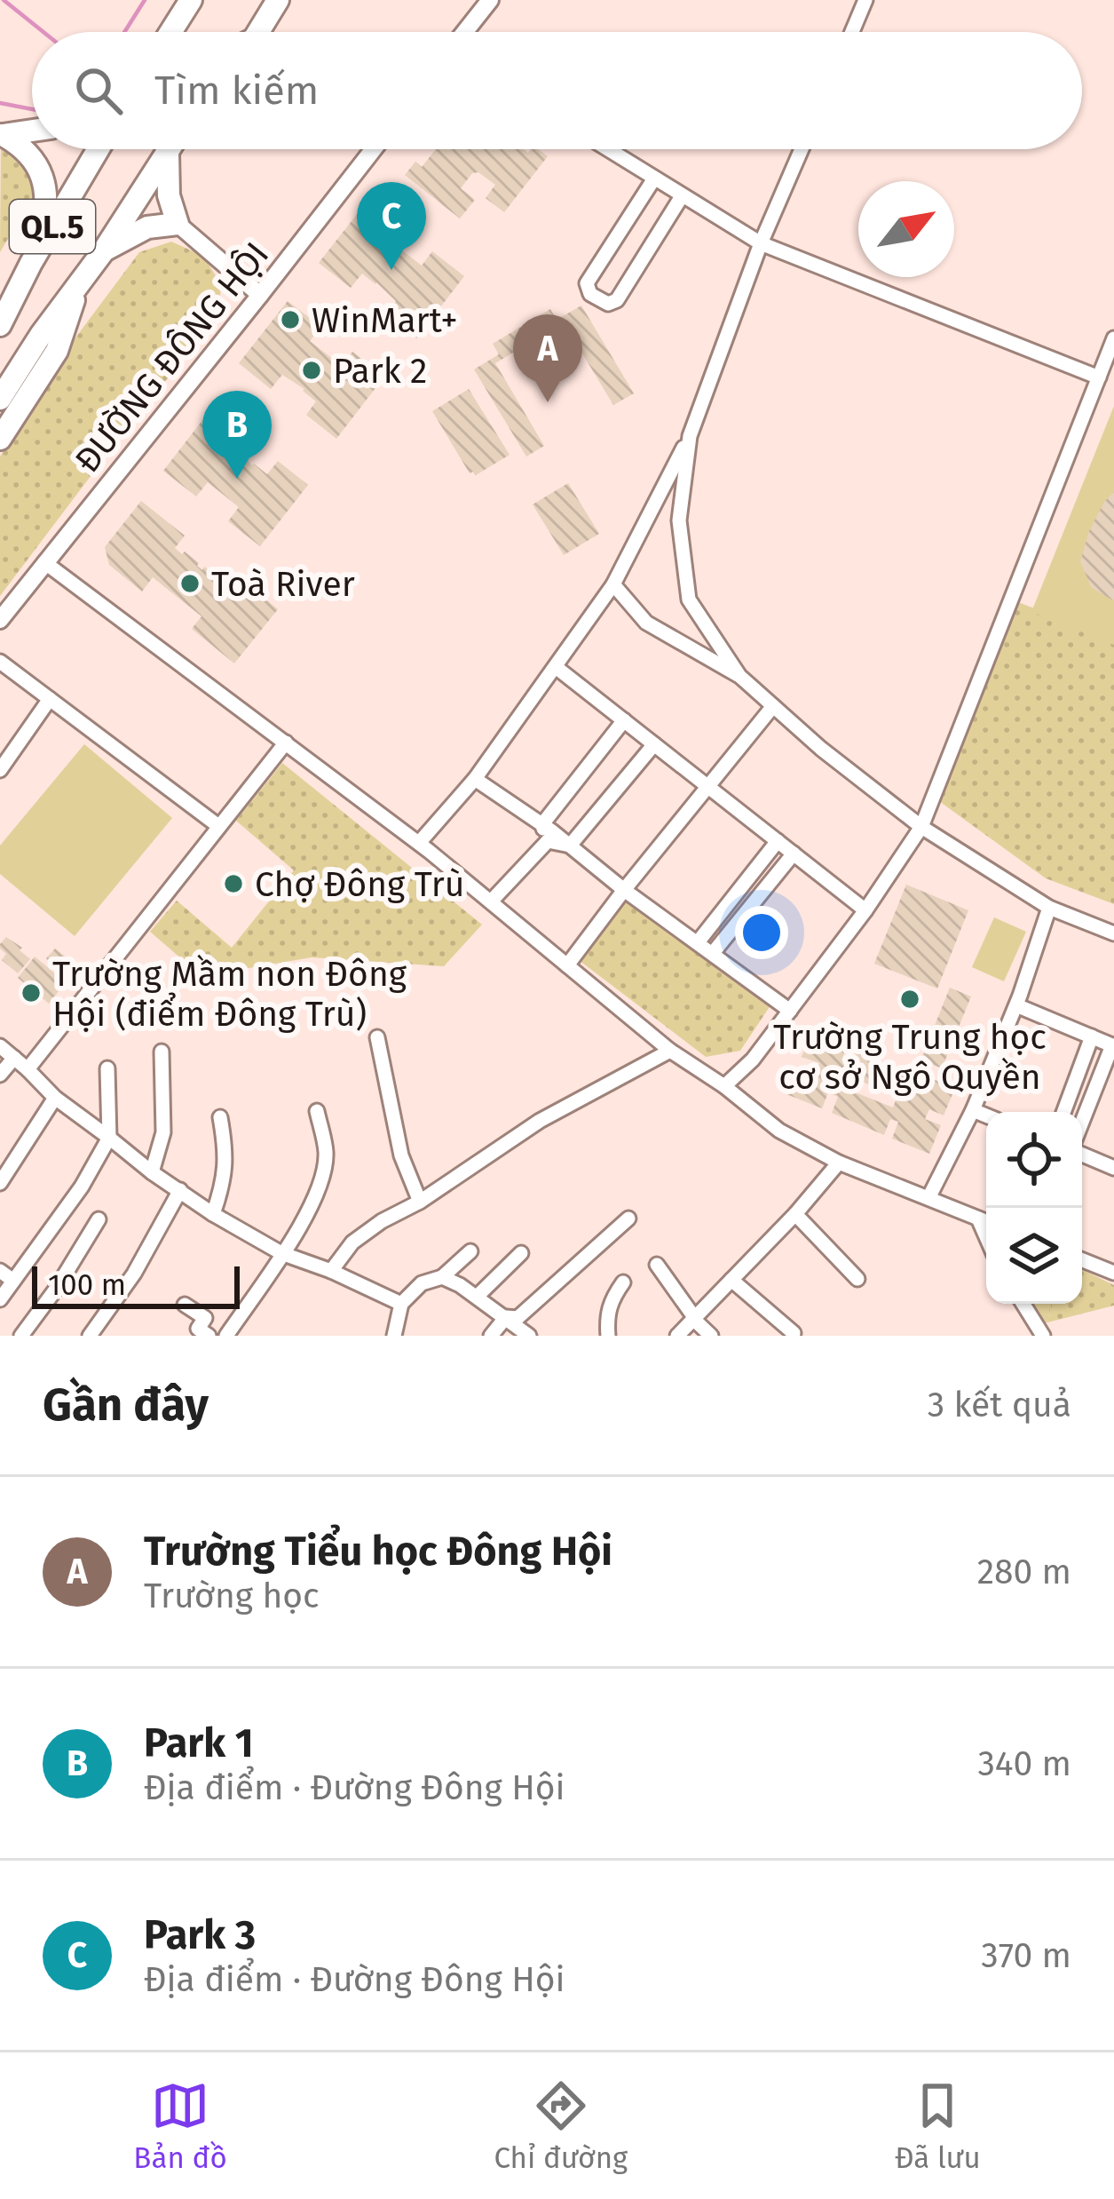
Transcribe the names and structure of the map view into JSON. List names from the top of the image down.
{
  "streets": {
    "highway": ["QL.5"],
    "street": ["ĐƯỜNG ĐÔNG HỘI"]
  },
  "places": [
    "WinMart+",
    "Park 2",
    "Toà River",
    "Chợ Đông Trù",
    "Trường Mầm non Đông Hội (điểm Đông Trù)",
    "Trường Trung học cơ sở Ngô Quyền"
  ],
  "scale_bar": "100 m",
  "north": "top right",
  "page": {
    "search": "Tìm kiếm",
    "pins": ["C", "A", "B"],
    "scale": "100 m",
    "heading": ["Gần đây", "3 kết quả"],
    "list": [
      {
        "mark": "A",
        "name": "Trường Tiểu học Đông Hội",
        "note": "Trường học",
        "value": "280 m"
      },
      {
        "mark": "B",
        "name": "Park 1",
        "note": "Địa điểm · Đường Đông Hội",
        "value": "340 m"
      },
      {
        "mark": "C",
        "name": "Park 3",
        "note": "Địa điểm · Đường Đông Hội",
        "value": "370 m"
      }
    ],
    "nav": ["Bản đồ", "Chỉ đường", "Đã lưu"]
  }
}
